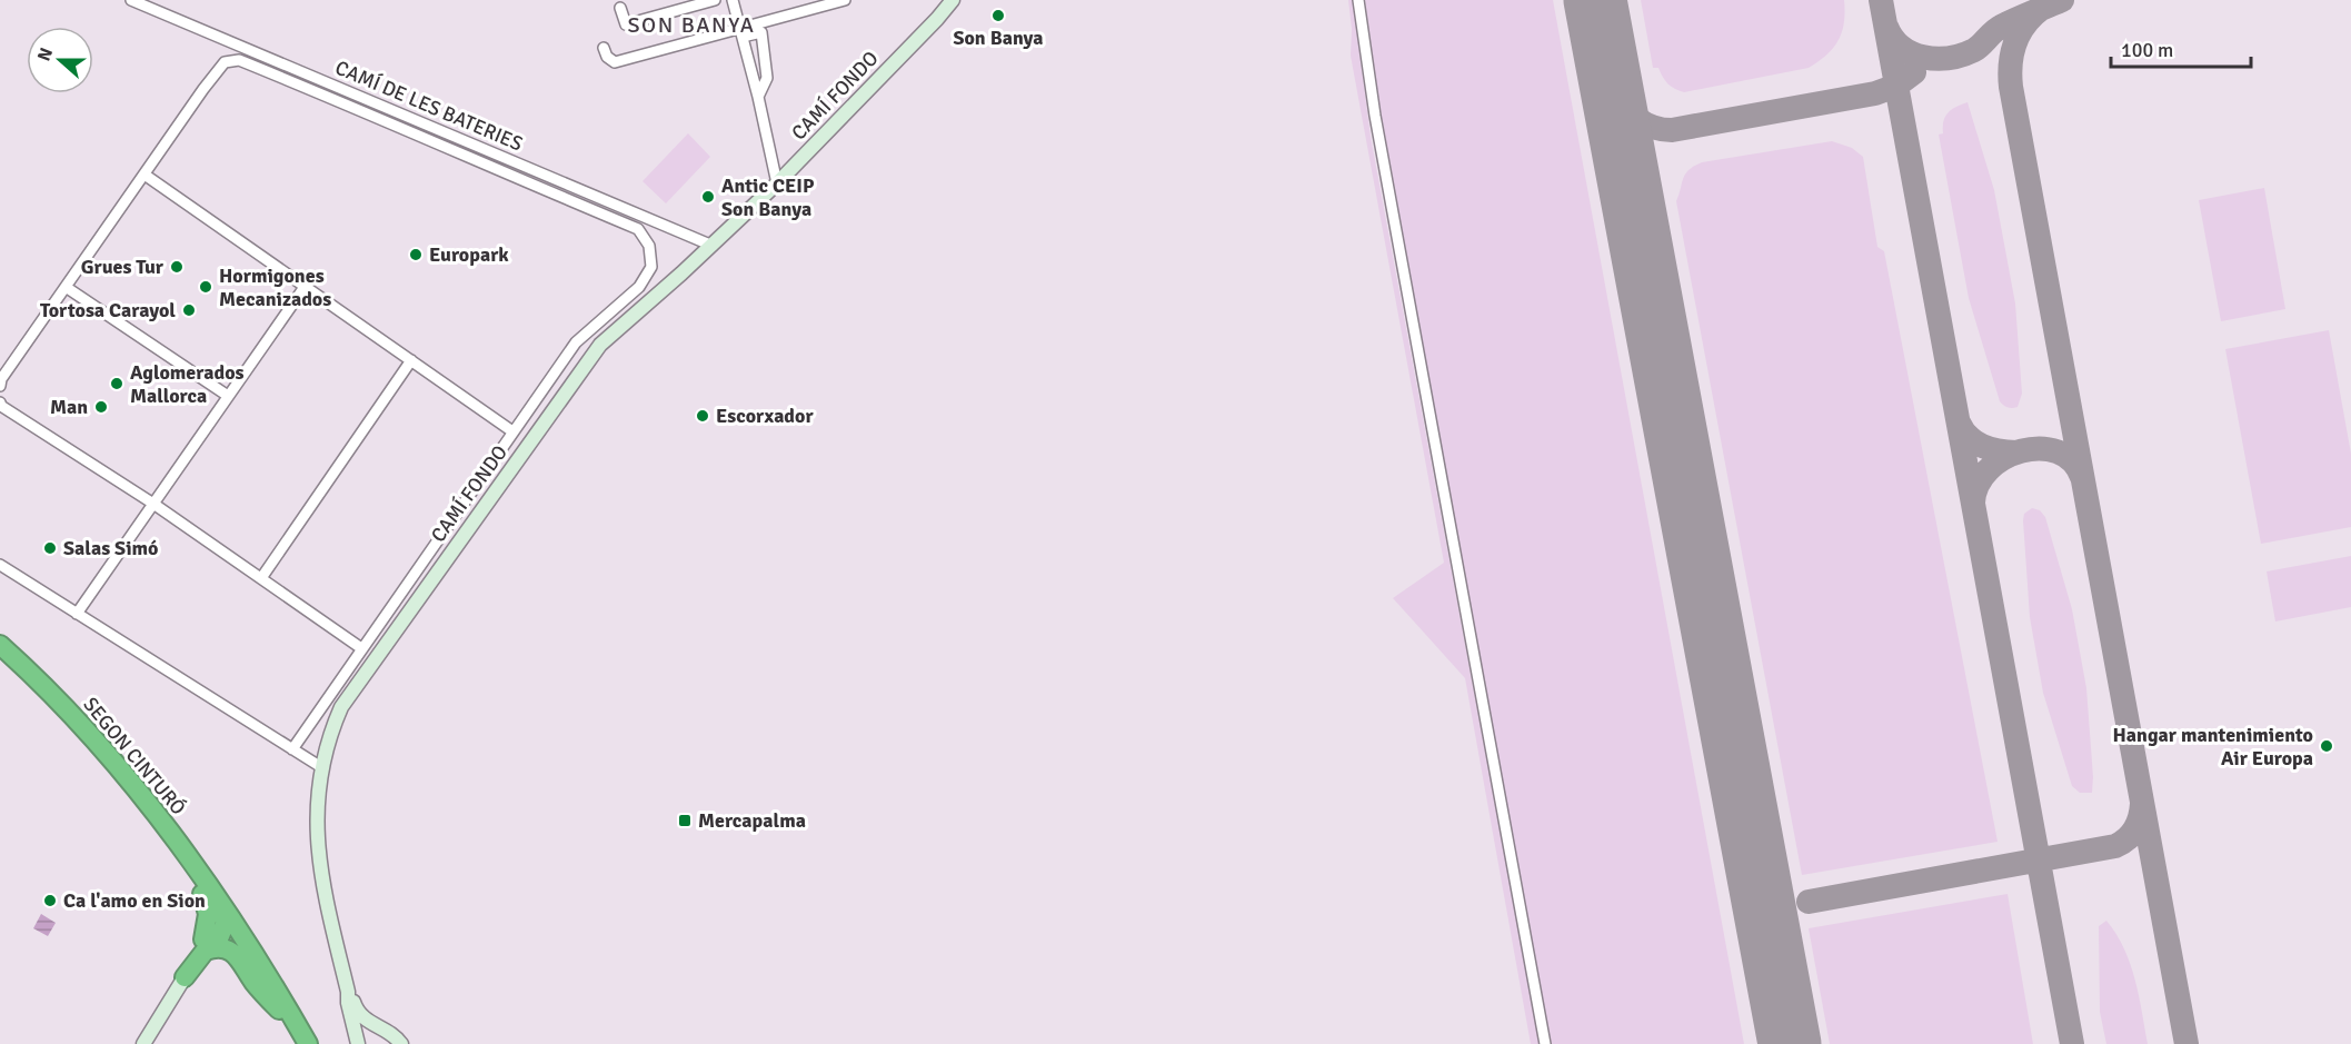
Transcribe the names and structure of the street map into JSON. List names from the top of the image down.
{
  "streets": {
    "highway": ["SEGON CINTURÓ"],
    "street": ["CAMÍ FONDO", "CAMÍ DE LES BATERIES"]
  },
  "crossings": [
    ["CAMÍ FONDO", "CAMÍ DE LES BATERIES"]
  ],
  "districts": ["SON BANYA"],
  "places": {
    "other": [
      "Son Banya",
      "Antic CEIP Son Banya",
      "Europark",
      "Grues Tur",
      "Hormigones Mecanizados",
      "Tortosa Carayol",
      "Aglomerados Mallorca",
      "Man",
      "Escorxador",
      "Salas Simó",
      "Hangar mantenimiento Air Europa",
      "Ca l'amo en Sion"
    ],
    "transit": ["Mercapalma"]
  },
  "scale_bar": "100 m",
  "north": "left"
}
